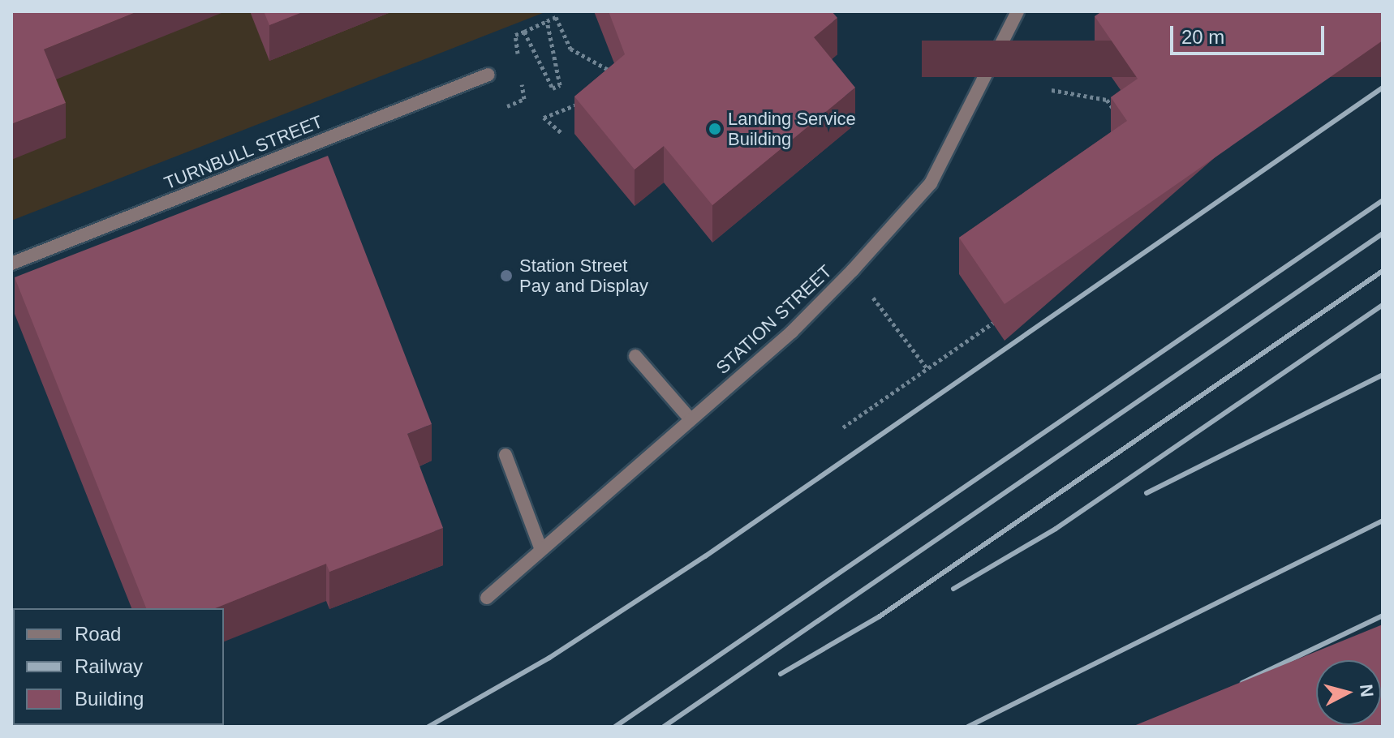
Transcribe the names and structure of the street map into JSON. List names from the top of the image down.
{
  "streets": {
    "street": ["TURNBULL STREET", "STATION STREET"]
  },
  "places": ["Landing Service Building", "Station Street Pay and Display"],
  "legend": ["Road", "Railway", "Building"],
  "scale_bar": "20 m",
  "north": "right"
}
